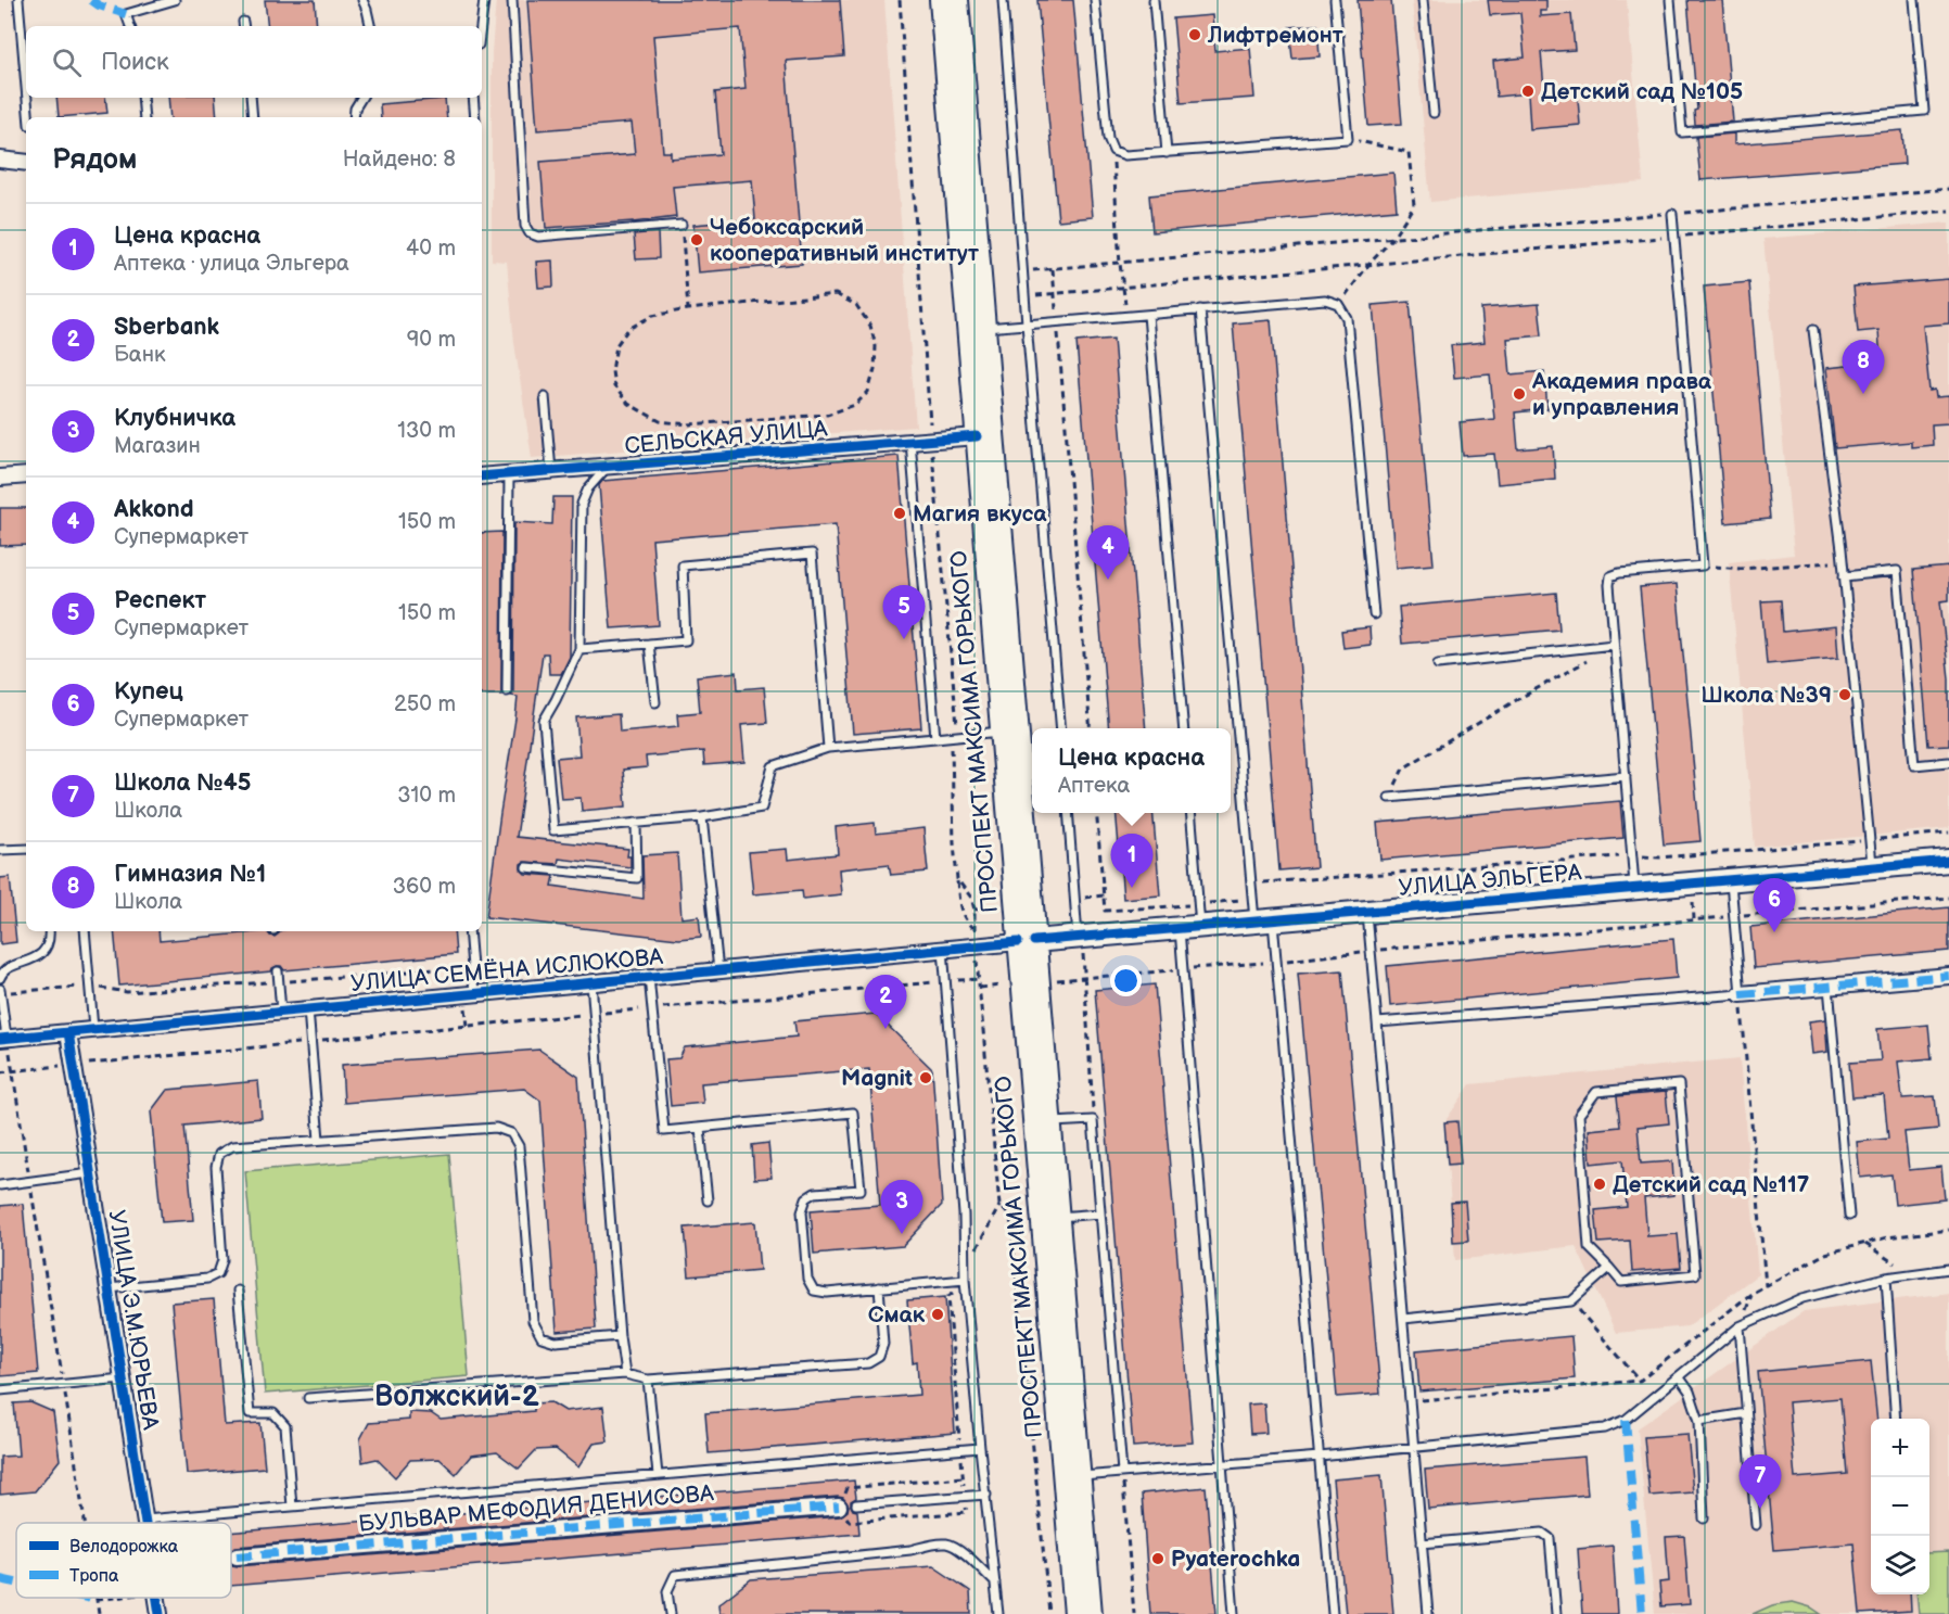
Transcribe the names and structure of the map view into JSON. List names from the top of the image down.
{
  "streets": {
    "main road": ["ПРОСПЕКТ МАКСИМА ГОРЬКОГО", "УЛИЦА ЭЛЬГЕРА"],
    "street": [
      "СЕЛЬСКАЯ УЛИЦА",
      "УЛИЦА СЕМЁНА ИСЛЮКОВА",
      "УЛИЦА Э.М.ЮРЬЕВА",
      "БУЛЬВАР МЕФОДИЯ ДЕНИСОВА"
    ]
  },
  "crossings": [
    ["СЕЛЬСКАЯ УЛИЦА", "ПРОСПЕКТ МАКСИМА ГОРЬКОГО"],
    ["ПРОСПЕКТ МАКСИМА ГОРЬКОГО", "УЛИЦА ЭЛЬГЕРА"],
    ["ПРОСПЕКТ МАКСИМА ГОРЬКОГО", "УЛИЦА СЕМЁНА ИСЛЮКОВА"],
    ["УЛИЦА ЭЛЬГЕРА", "УЛИЦА СЕМЁНА ИСЛЮКОВА"],
    ["УЛИЦА СЕМЁНА ИСЛЮКОВА", "УЛИЦА Э.М.ЮРЬЕВА"]
  ],
  "districts": ["Волжский-2"],
  "places": [
    "Лифтремонт",
    "Детский сад №105",
    "Чебоксарский кооперативный институт",
    "Академия права и управления",
    "Магия вкуса",
    "Школа №39",
    "Magnit",
    "Детский сад №117",
    "Смак",
    "Pyaterochka"
  ],
  "legend": ["Велодорожка", "Тропа"],
  "page": {
    "search": "Поиск",
    "heading": ["Рядом", "Найдено: 8"],
    "list": [
      {
        "mark": "1",
        "name": "Цена красна",
        "note": "Аптека · улица Эльгера",
        "value": "40 m"
      },
      {
        "mark": "2",
        "name": "Sberbank",
        "note": "Банк",
        "value": "90 m"
      },
      {
        "mark": "3",
        "name": "Клубничка",
        "note": "Магазин",
        "value": "130 m"
      },
      {
        "mark": "4",
        "name": "Akkond",
        "note": "Супермаркет",
        "value": "150 m"
      },
      {
        "mark": "5",
        "name": "Респект",
        "note": "Супермаркет",
        "value": "150 m"
      },
      {
        "mark": "6",
        "name": "Купец",
        "note": "Супермаркет",
        "value": "250 m"
      },
      {
        "mark": "7",
        "name": "Школа №45",
        "note": "Школа",
        "value": "310 m"
      },
      {
        "mark": "8",
        "name": "Гимназия №1",
        "note": "Школа",
        "value": "360 m"
      }
    ],
    "pins": [
      "8",
      "4",
      "5",
      "1",
      "6",
      "2",
      "3",
      "7"
    ],
    "popup": ["Цена красна", "Аптека"],
    "map_buttons": ["+", "−"]
  }
}
